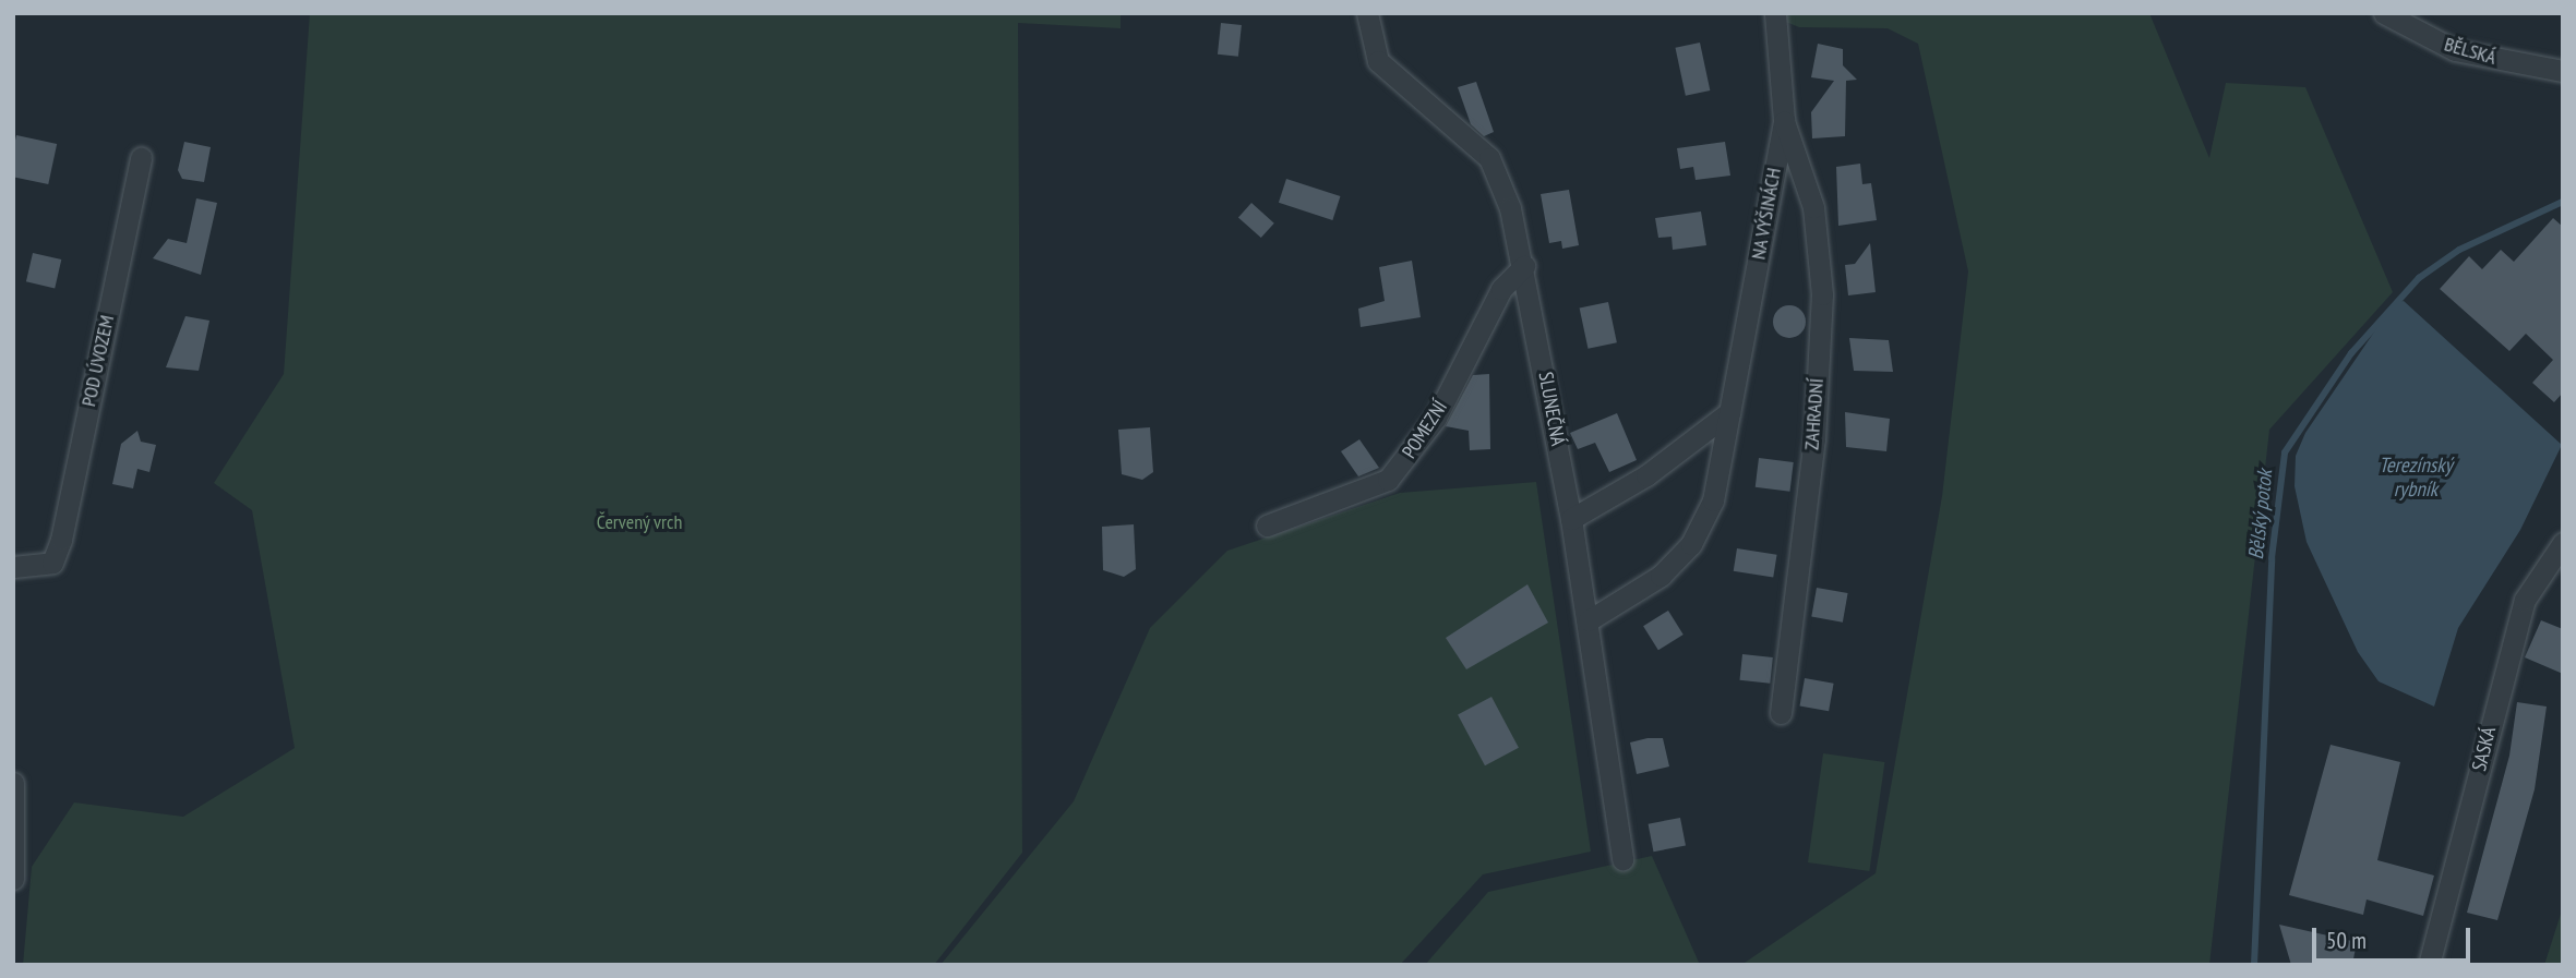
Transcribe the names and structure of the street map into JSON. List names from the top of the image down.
{
  "streets": {
    "street": [
      "BĚLSKÁ",
      "NA VÝŠINÁCH",
      "POD ÚVOZEM",
      "SLUNEČNÁ",
      "ZAHRADNÍ",
      "POMEZNÍ",
      "SASKÁ"
    ]
  },
  "crossings": [
    ["NA VÝŠINÁCH", "SLUNEČNÁ"],
    ["NA VÝŠINÁCH", "ZAHRADNÍ"],
    ["SLUNEČNÁ", "POMEZNÍ"]
  ],
  "water": ["Terezínský rybník", "Bělský potok"],
  "parks": ["Červený vrch"],
  "scale_bar": "50 m"
}
